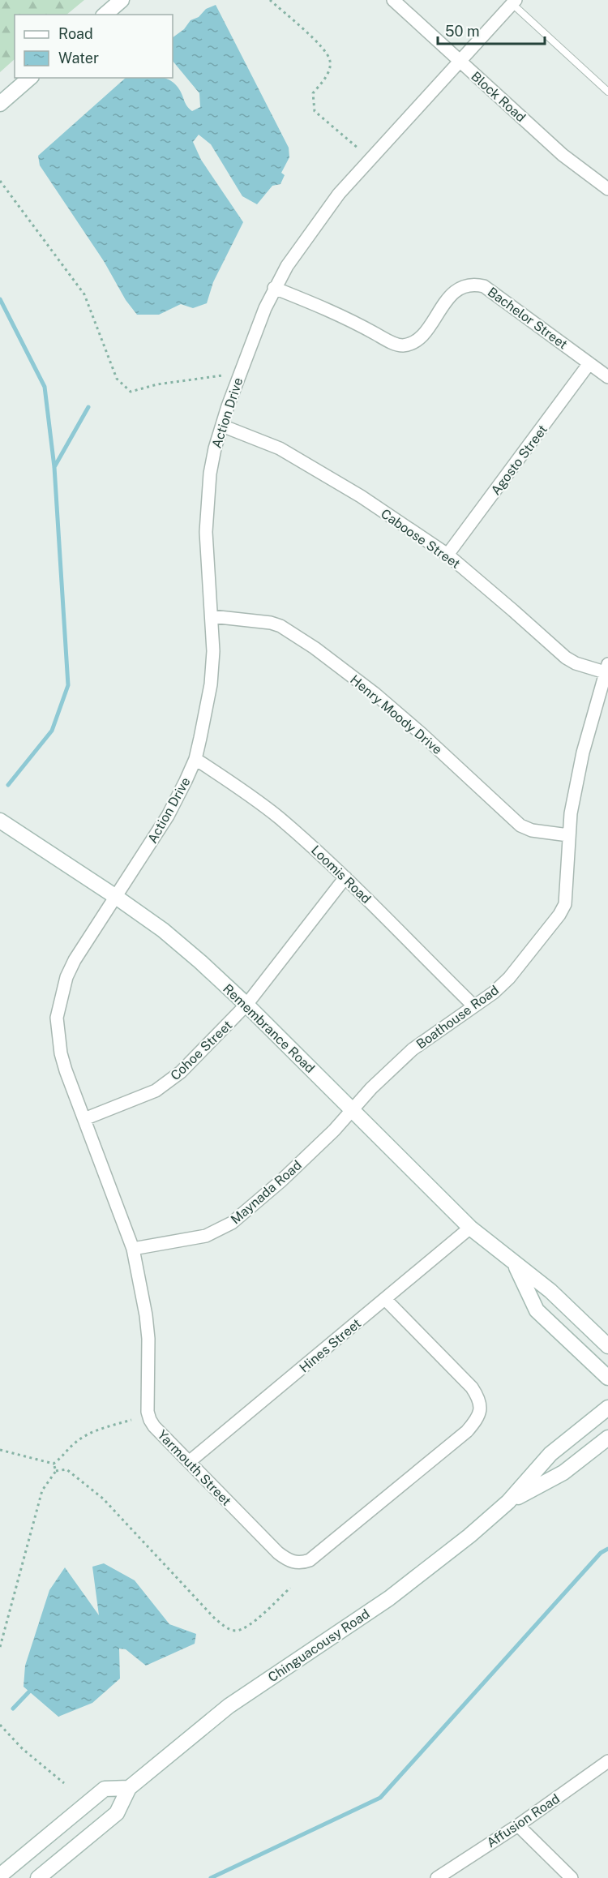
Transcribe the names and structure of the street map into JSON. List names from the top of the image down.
{
  "streets": {
    "street": [
      "Block Road",
      "Bachelor Street",
      "Action Drive",
      "Agosto Street",
      "Caboose Street",
      "Henry Moody Drive",
      "Loomis Road",
      "Boathouse Road",
      "Remembrance Road",
      "Cohoe Street",
      "Maynada Road",
      "Hines Street",
      "Yarmouth Street",
      "Chinguacousy Road",
      "Affusion Road"
    ]
  },
  "crossings": [
    ["Block Road", "Action Drive"],
    ["Bachelor Street", "Action Drive"],
    ["Bachelor Street", "Agosto Street"],
    ["Action Drive", "Caboose Street"],
    ["Action Drive", "Henry Moody Drive"],
    ["Action Drive", "Loomis Road"],
    ["Action Drive", "Remembrance Road"],
    ["Action Drive", "Yarmouth Street"],
    ["Agosto Street", "Caboose Street"],
    ["Caboose Street", "Boathouse Road"],
    ["Henry Moody Drive", "Boathouse Road"],
    ["Loomis Road", "Boathouse Road"],
    ["Loomis Road", "Cohoe Street"],
    ["Boathouse Road", "Remembrance Road"],
    ["Boathouse Road", "Maynada Road"],
    ["Remembrance Road", "Cohoe Street"],
    ["Remembrance Road", "Maynada Road"],
    ["Remembrance Road", "Hines Street"],
    ["Remembrance Road", "Yarmouth Street"],
    ["Cohoe Street", "Yarmouth Street"],
    ["Maynada Road", "Yarmouth Street"],
    ["Hines Street", "Yarmouth Street"]
  ],
  "legend": ["Road", "Water"],
  "scale_bar": "50 m"
}
